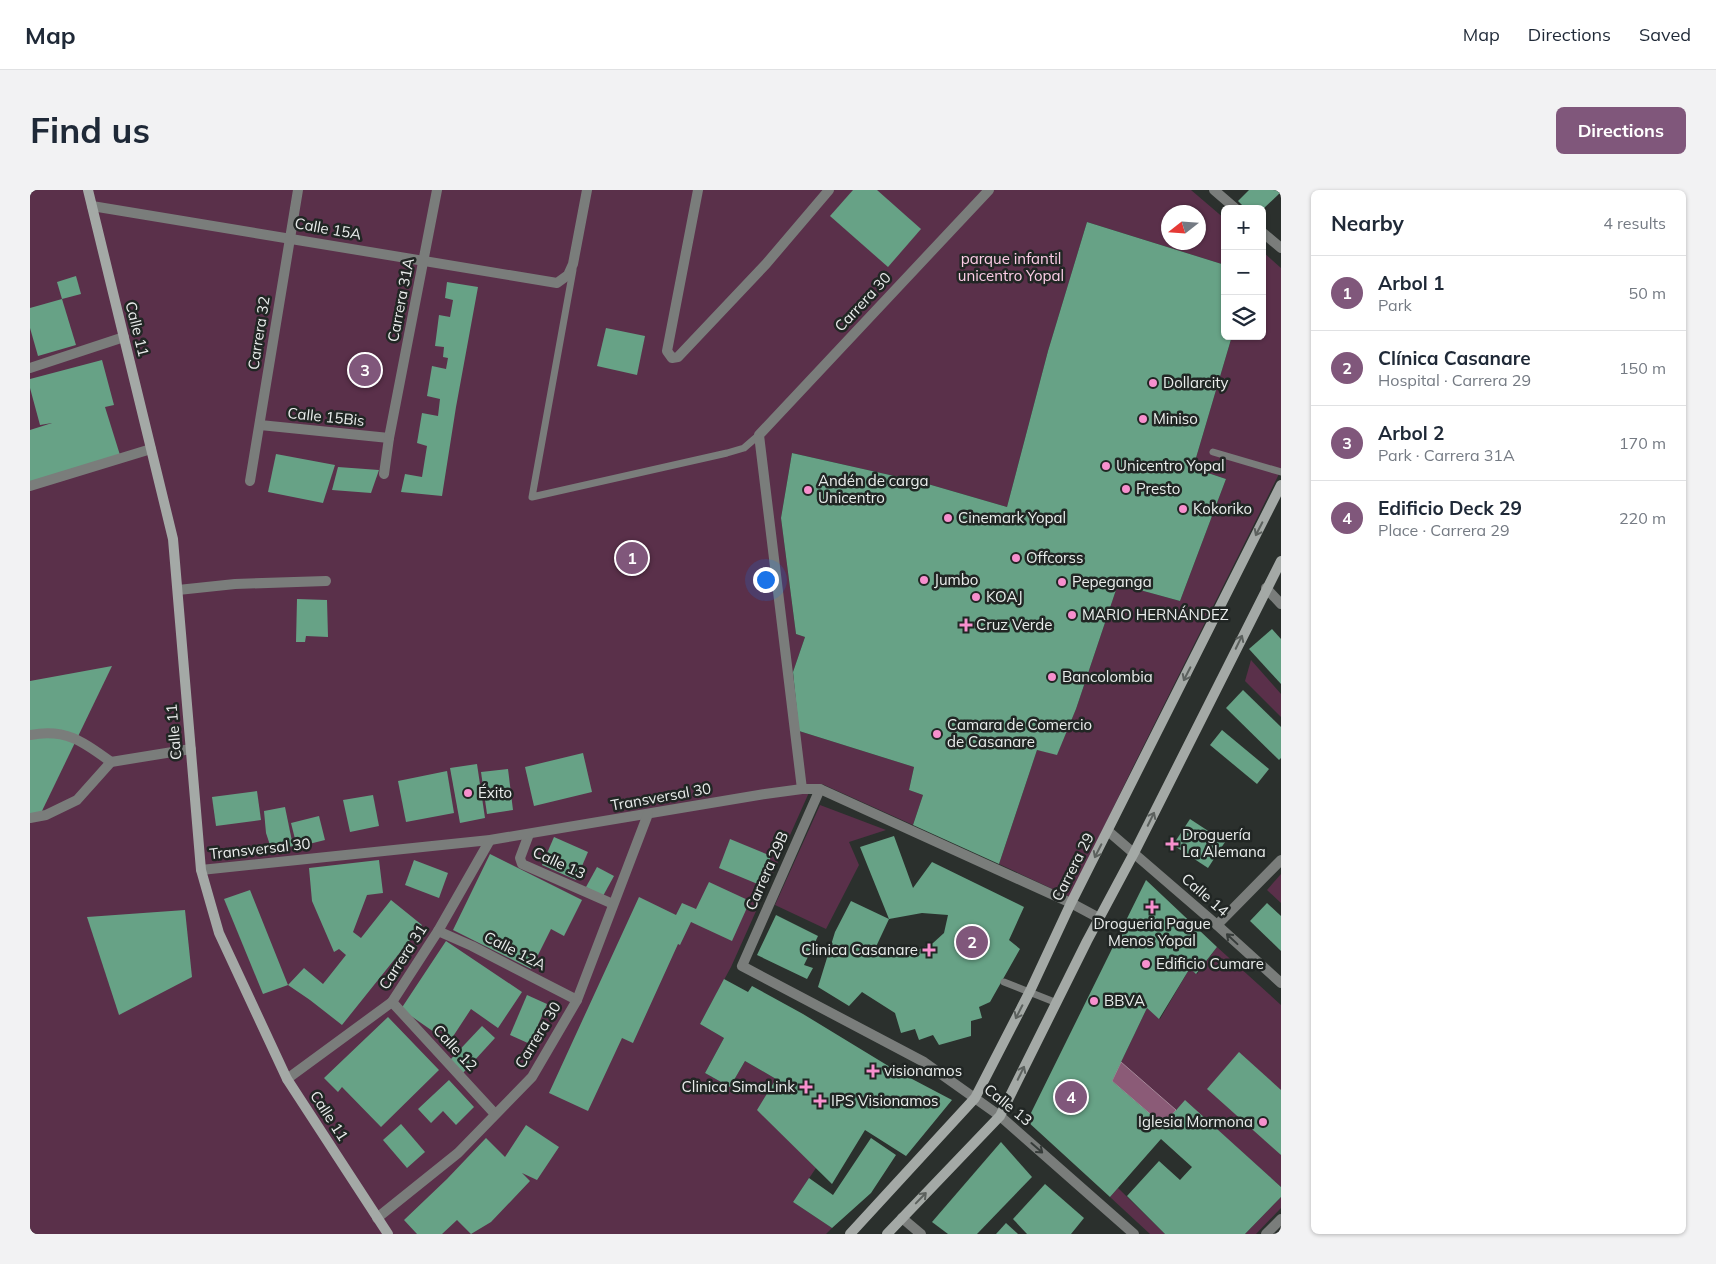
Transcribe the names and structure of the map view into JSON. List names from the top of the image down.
{
  "streets": {
    "main road": ["Calle 11", "Carrera 29"],
    "street": [
      "Calle 15A",
      "Carrera 31A",
      "Carrera 30",
      "Carrera 32",
      "Calle 15Bis",
      "Transversal 30",
      "Calle 13",
      "Carrera 29B",
      "Calle 14",
      "Calle 12A",
      "Carrera 31",
      "Calle 12"
    ]
  },
  "crossings": [
    ["Calle 15A", "Carrera 31A"],
    ["Calle 15A", "Calle 11"],
    ["Calle 15A", "Carrera 32"],
    ["Carrera 31A", "Calle 15Bis"],
    ["Carrera 30", "Calle 11"],
    ["Carrera 30", "Transversal 30"],
    ["Carrera 30", "Calle 13"],
    ["Carrera 30", "Calle 12A"],
    ["Carrera 30", "Calle 12"],
    ["Calle 11", "Transversal 30"],
    ["Calle 11", "Carrera 31"],
    ["Carrera 32", "Calle 15Bis"],
    ["Transversal 30", "Calle 13"],
    ["Transversal 30", "Carrera 29"],
    ["Transversal 30", "Carrera 29B"],
    ["Transversal 30", "Carrera 31"],
    ["Calle 13", "Carrera 29"],
    ["Calle 13", "Carrera 29B"],
    ["Carrera 29", "Calle 14"],
    ["Calle 12A", "Carrera 31"],
    ["Carrera 31", "Calle 12"]
  ],
  "one_way": ["Calle 14"],
  "parks": ["parque infantil unicentro Yopal"],
  "places": {
    "other": [
      "Dollarcity",
      "Miniso",
      "Unicentro Yopal",
      "Presto",
      "Andén de carga Unicentro",
      "Kokoriko",
      "Cinemark Yopal",
      "Offcorss",
      "Jumbo",
      "Pepeganga",
      "KOAJ",
      "MARIO HERNÁNDEZ",
      "Bancolombia",
      "Camara de Comercio de Casanare",
      "Éxito",
      "Edificio Cumare",
      "BBVA",
      "Iglesia Mormona"
    ],
    "health": [
      "Cruz Verde",
      "Droguería La Alemana",
      "Drogueria Pague Menos Yopal",
      "Clinica Casanare",
      "visionamos",
      "Clinica SimaLink",
      "IPS Visionamos"
    ]
  },
  "north": "left",
  "page": {
    "header": "Map",
    "nav": ["Map", "Directions", "Saved"],
    "buttons": "Directions",
    "title": "Find us",
    "heading": ["Nearby", "4 results"],
    "map_buttons": ["+", "−"],
    "list": [
      {
        "mark": "1",
        "name": "Arbol 1",
        "note": "Park",
        "value": "50 m"
      },
      {
        "mark": "2",
        "name": "Clínica Casanare",
        "note": "Hospital · Carrera 29",
        "value": "150 m"
      },
      {
        "mark": "3",
        "name": "Arbol 2",
        "note": "Park · Carrera 31A",
        "value": "170 m"
      },
      {
        "mark": "4",
        "name": "Edificio Deck 29",
        "note": "Place · Carrera 29",
        "value": "220 m"
      }
    ],
    "pins": [
      "3",
      "1",
      "2",
      "4"
    ]
  }
}
